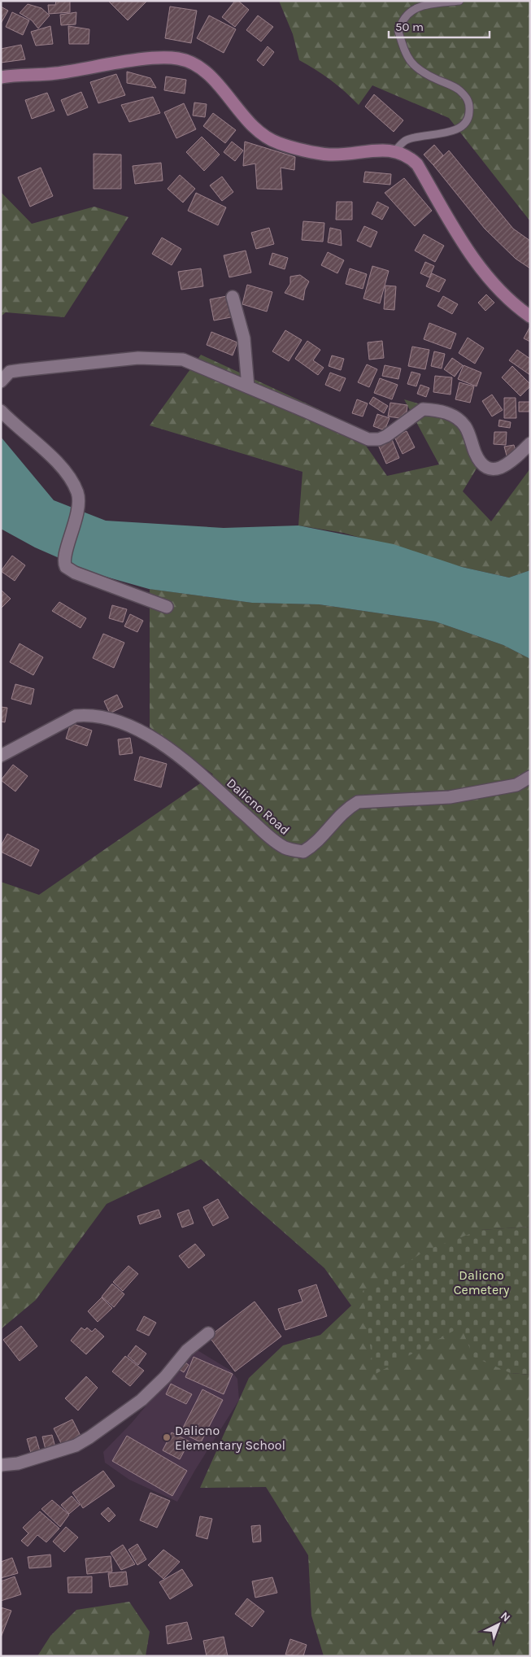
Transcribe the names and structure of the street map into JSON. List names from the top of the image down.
{
  "streets": {
    "street": ["Dalicno Road"]
  },
  "parks": ["Dalicno Cemetery"],
  "places": ["Dalicno Elementary School"],
  "scale_bar": "50 m",
  "north": "top right"
}
